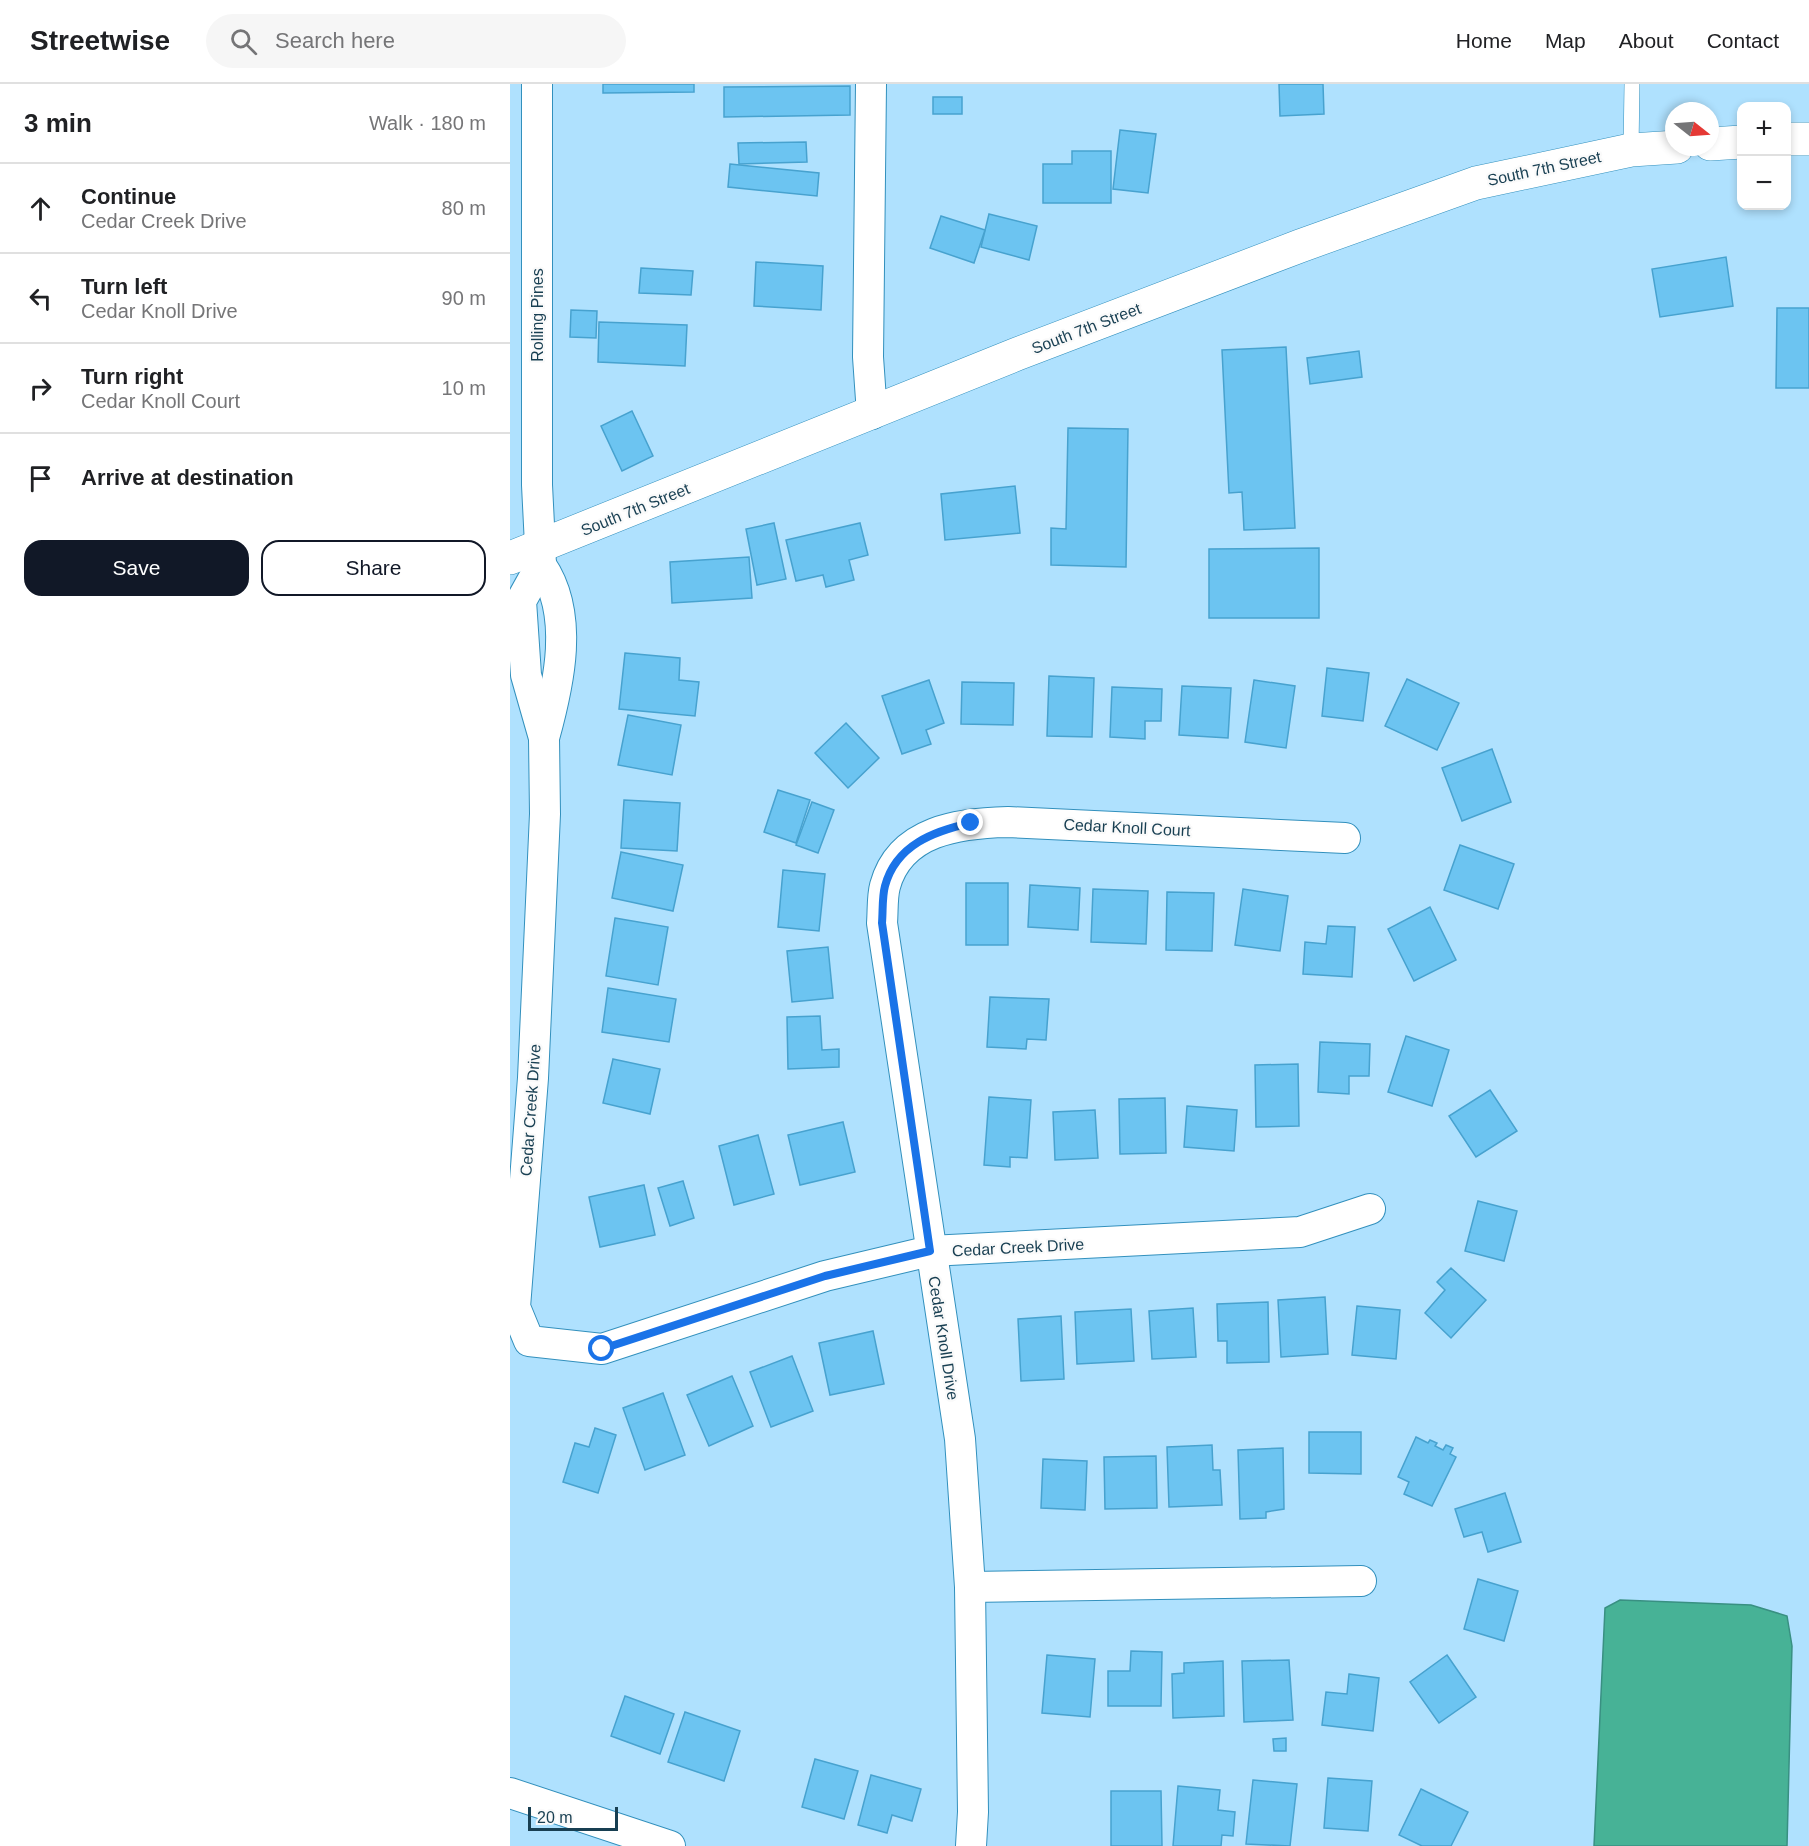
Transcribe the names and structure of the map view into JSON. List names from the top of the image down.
{
  "streets": {
    "street": [
      "South 7th Street",
      "Rolling Pines",
      "Cedar Knoll Court",
      "Cedar Creek Drive",
      "Cedar Knoll Drive"
    ]
  },
  "crossings": [
    ["South 7th Street", "Rolling Pines"],
    ["South 7th Street", "Cedar Creek Drive"],
    ["Rolling Pines", "Cedar Creek Drive"],
    ["Cedar Knoll Court", "Cedar Knoll Drive"],
    ["Cedar Creek Drive", "Cedar Knoll Drive"]
  ],
  "scale_bar": "20 m",
  "north": "right",
  "page": {
    "header": "Streetwise",
    "search": "Search here",
    "nav": [
      "Home",
      "Map",
      "About",
      "Contact"
    ],
    "heading": ["3 min", "Walk · 180 m"],
    "map_buttons": ["+", "−"],
    "list": [
      ["Continue", "Cedar Creek Drive", "80 m"],
      ["Turn left", "Cedar Knoll Drive", "90 m"],
      ["Turn right", "Cedar Knoll Court", "10 m"],
      "Arrive at destination"
    ],
    "buttons": ["Save", "Share"],
    "scale": "20 m"
  }
}
